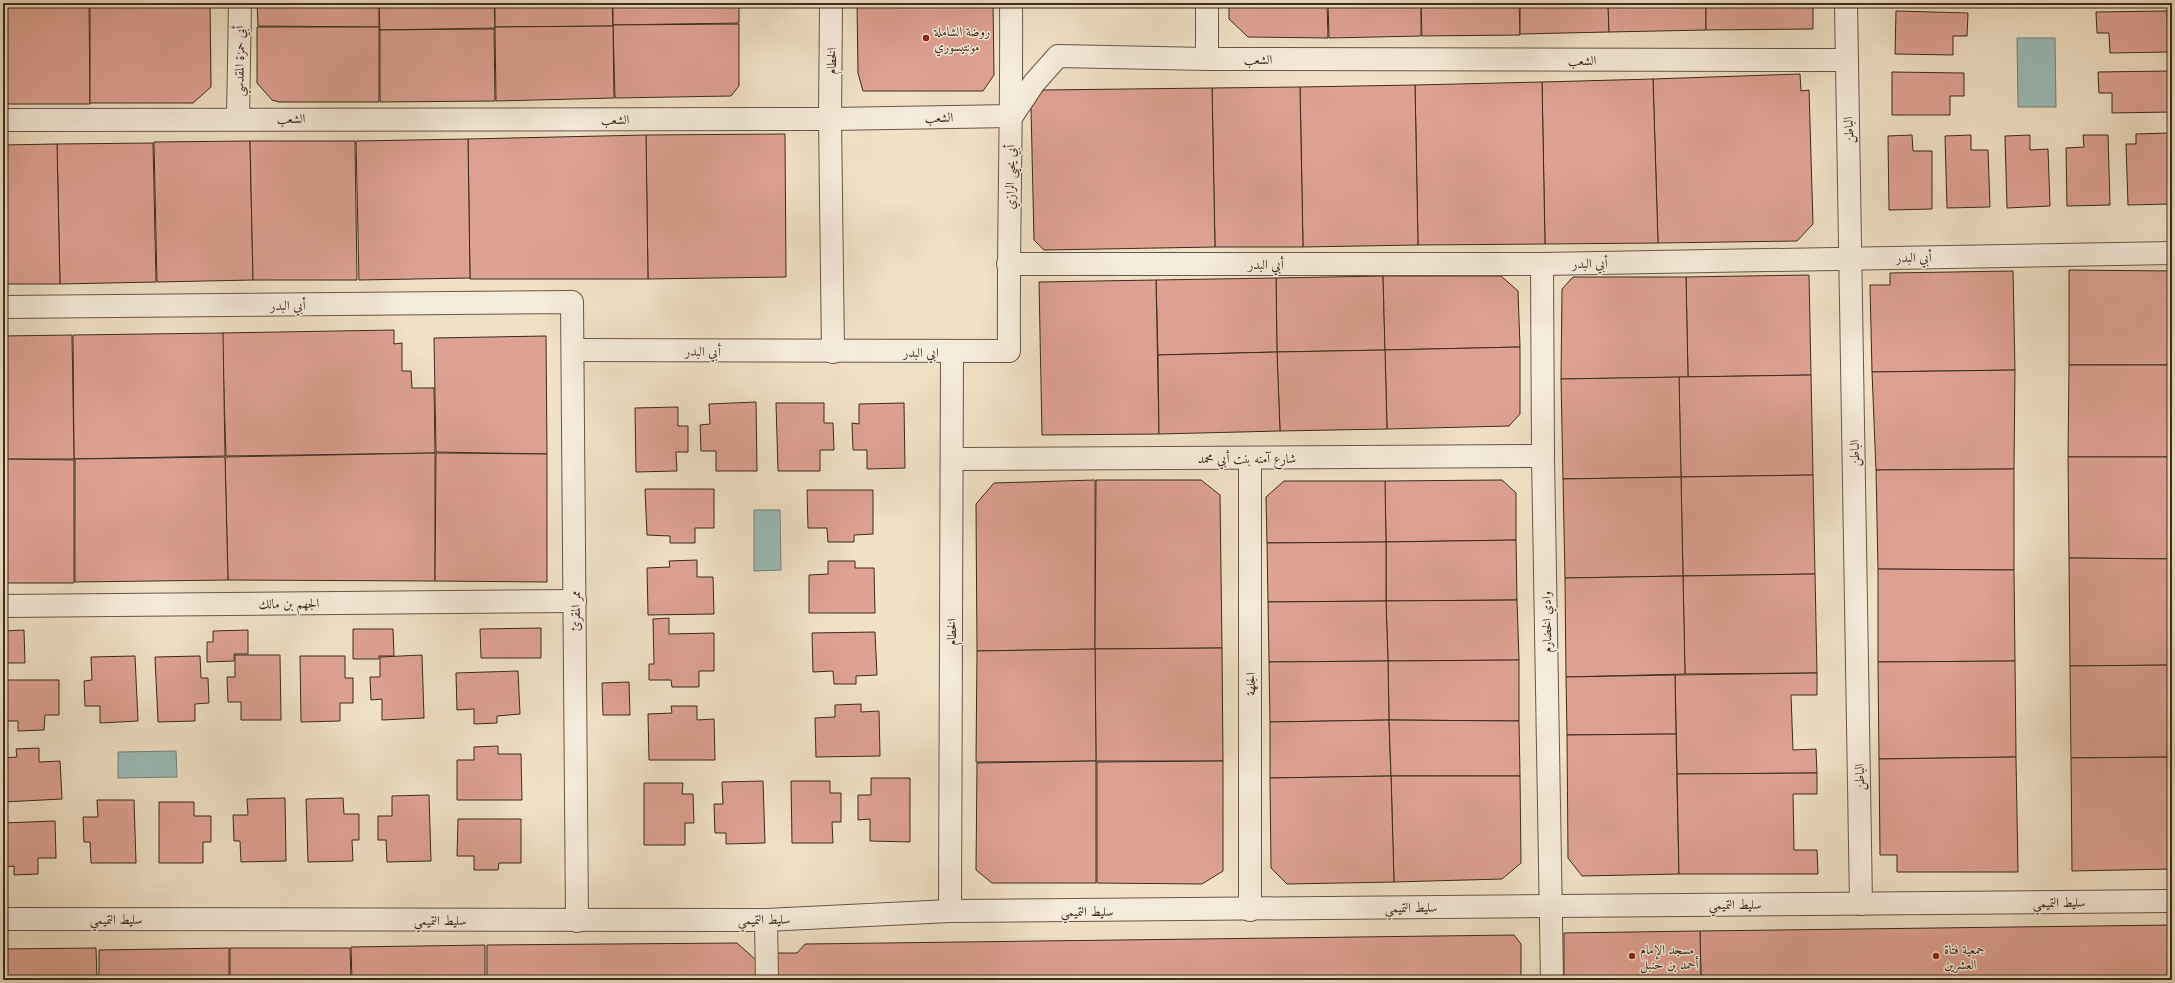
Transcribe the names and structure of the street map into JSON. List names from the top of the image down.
{
  "streets": {
    "street": [
      "الشعب",
      "أبي حمزة المقدسي",
      "الخطام",
      "الباطن",
      "أبي يحيى الرازي",
      "أبي البدر",
      "ابي البدر",
      "شارع آمنه بنت أبي محمد",
      "الجهم بن مالك",
      "ممر المقرئ",
      "وادي الخضارم",
      "الجلهة",
      "سليط التميمي"
    ]
  },
  "crossings": [
    ["الشعب", "أبي حمزة المقدسي"],
    ["الشعب", "الخطام"],
    ["الشعب", "الباطن"],
    ["الشعب", "أبي يحيى الرازي"],
    ["الخطام", "أبي البدر"],
    ["الخطام", "ابي البدر"],
    ["الخطام", "شارع آمنه بنت أبي محمد"],
    ["الخطام", "سليط التميمي"],
    ["الباطن", "أبي البدر"],
    ["الباطن", "سليط التميمي"],
    ["أبي يحيى الرازي", "أبي البدر"],
    ["أبي يحيى الرازي", "ابي البدر"],
    ["أبي البدر", "ابي البدر"],
    ["أبي البدر", "ممر المقرئ"],
    ["أبي البدر", "وادي الخضارم"],
    ["شارع آمنه بنت أبي محمد", "وادي الخضارم"],
    ["شارع آمنه بنت أبي محمد", "الجلهة"],
    ["الجهم بن مالك", "ممر المقرئ"],
    ["ممر المقرئ", "سليط التميمي"],
    ["وادي الخضارم", "سليط التميمي"],
    ["الجلهة", "سليط التميمي"]
  ],
  "places": ["روضة الشاملة مونتيسوري", "مسجد الإمام أحمد بن حنبل", "جمعية فتاة العشرين"]
}
